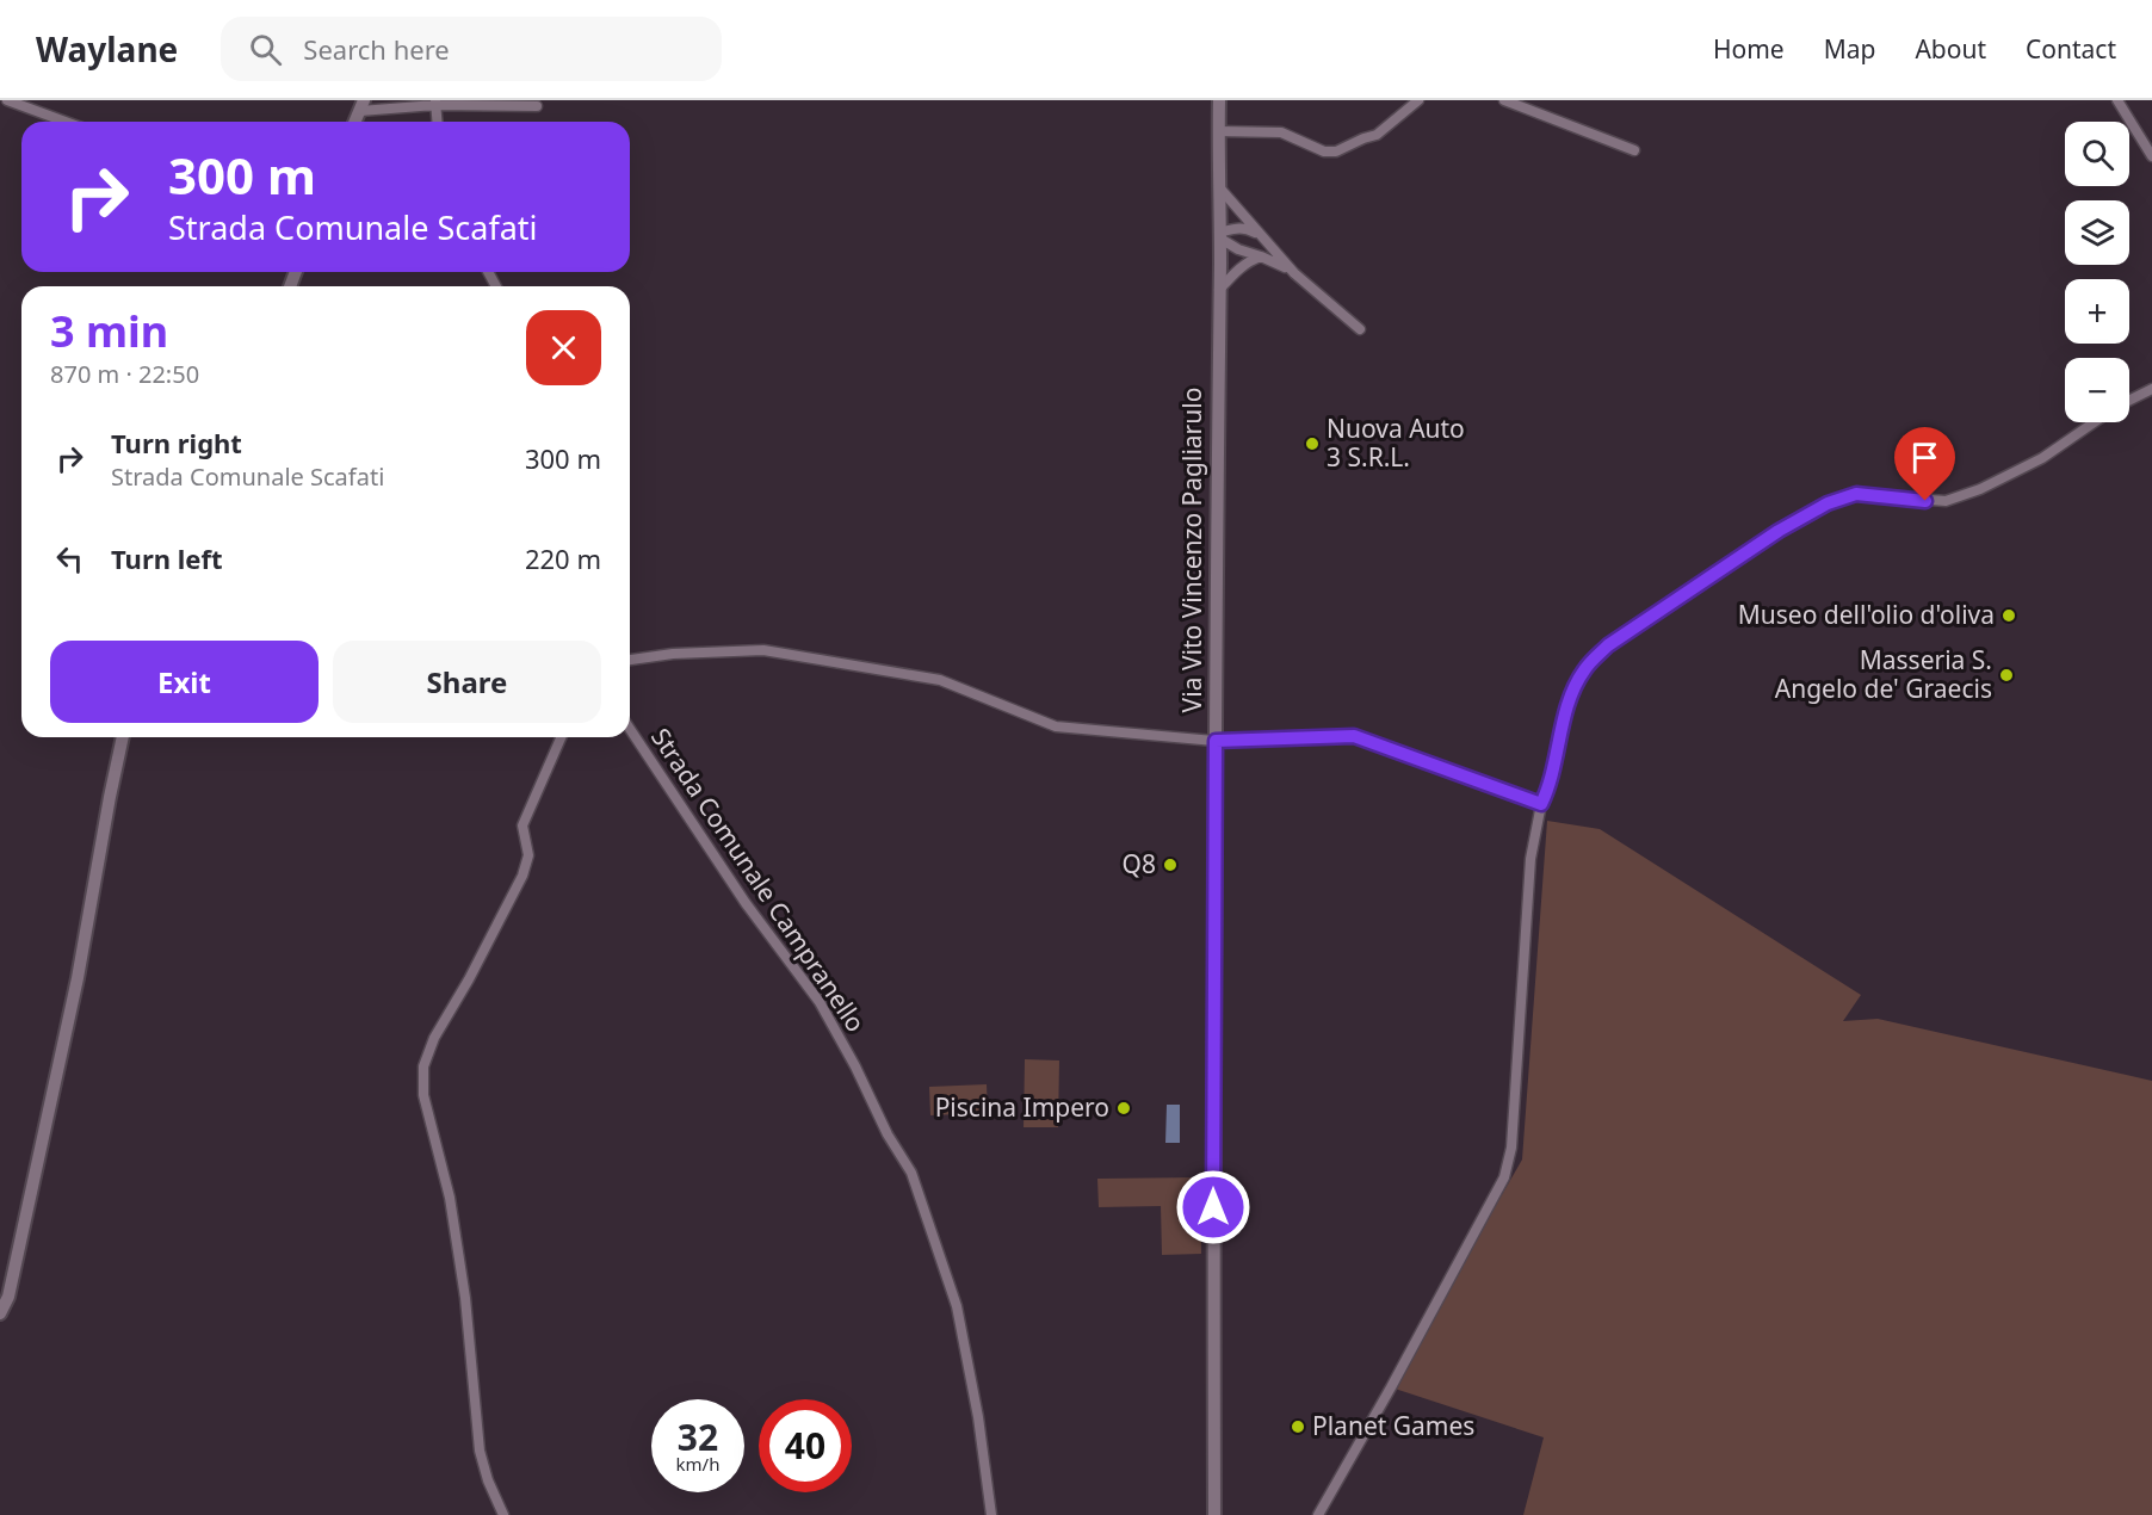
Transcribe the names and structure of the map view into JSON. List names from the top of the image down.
{
  "streets": {
    "street": ["Via Vito Vincenzo Pagliarulo", "Strada Comunale Campranello"]
  },
  "places": [
    "Nuova Auto 3 S.R.L.",
    "Museo dell'olio d'oliva",
    "Masseria S. Angelo de' Graecis",
    "Q8",
    "Piscina Impero",
    "Planet Games"
  ],
  "page": {
    "header": "Waylane",
    "search": "Search here",
    "nav": [
      "Home",
      "Map",
      "About",
      "Contact"
    ],
    "map_buttons": ["+", "−"],
    "turn": ["300 m", "Strada Comunale Scafati"],
    "heading": ["3 min", "870 m · 22:50"],
    "list": [
      {
        "name": "Turn right",
        "note": "Strada Comunale Scafati",
        "value": "300 m"
      },
      {
        "name": "Turn left",
        "value": "220 m"
      }
    ],
    "buttons": ["Exit", "Share"],
    "speed": "32 km/h",
    "limit": "40"
  }
}
